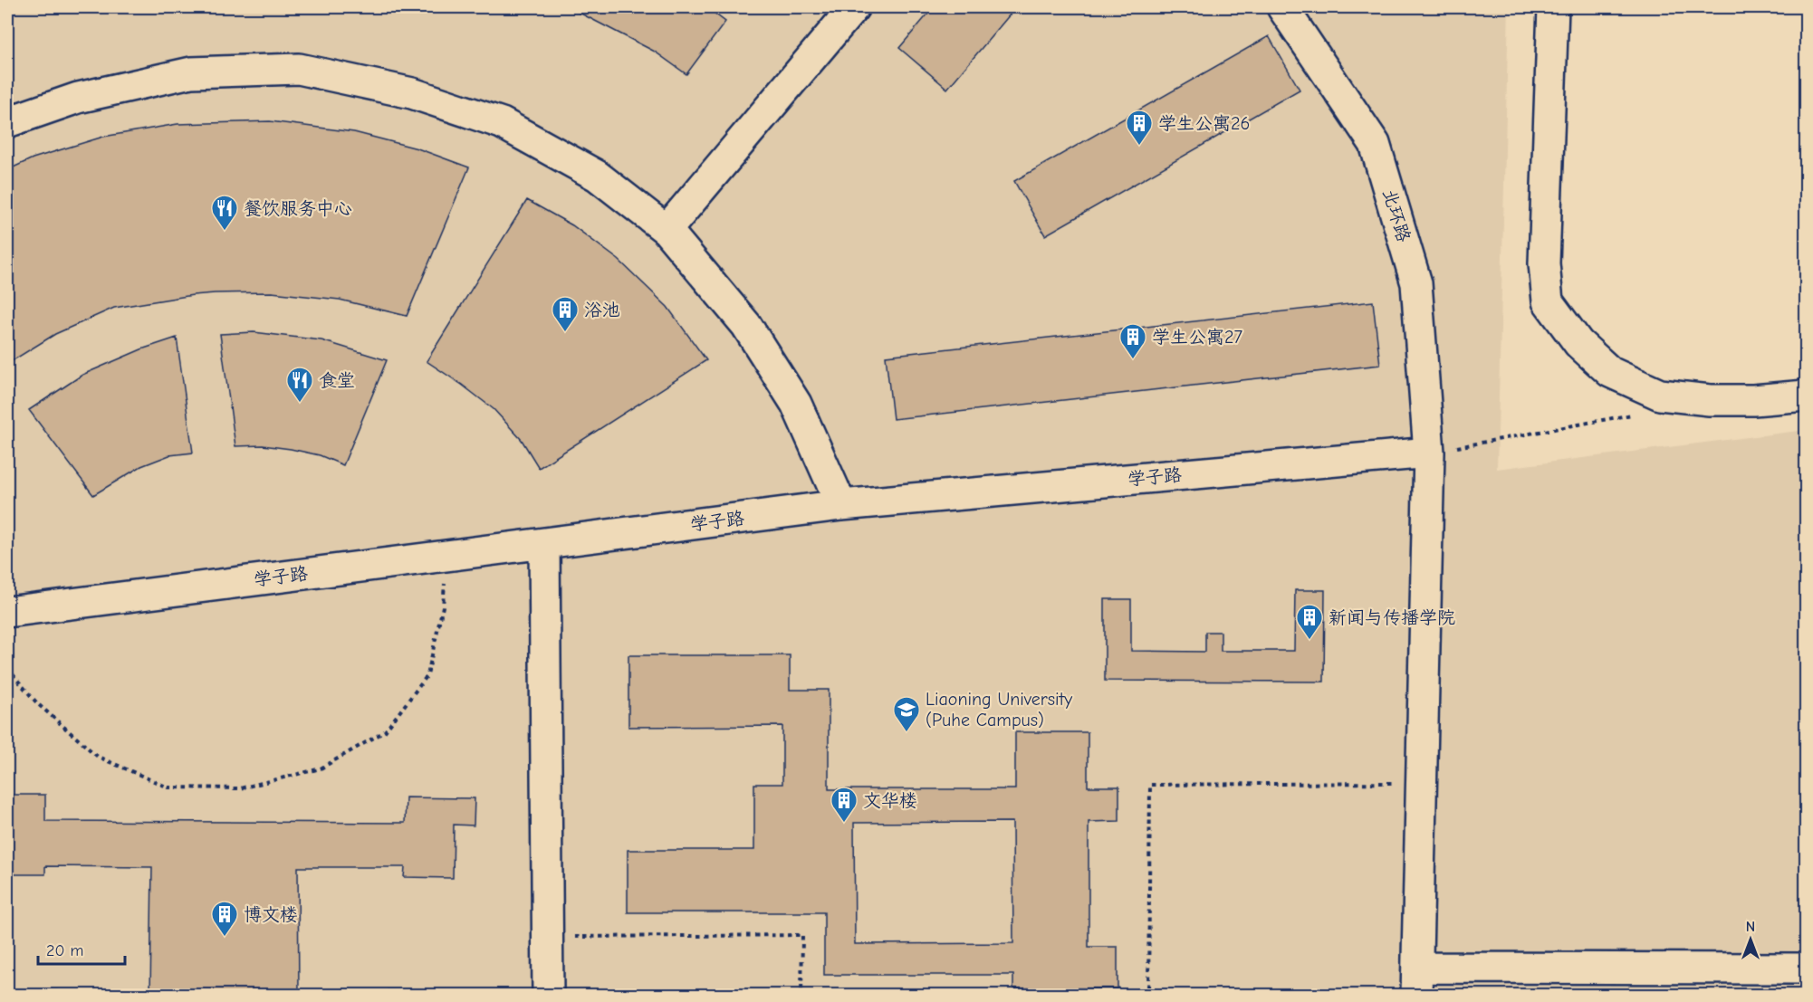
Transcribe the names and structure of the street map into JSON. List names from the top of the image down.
{
  "streets": {
    "street": ["北环路", "学子路"]
  },
  "crossings": [
    ["北环路", "学子路"]
  ],
  "places": {
    "building": [
      "学生公寓26",
      "浴池",
      "学生公寓27",
      "新闻与传播学院",
      "文华楼",
      "博文楼"
    ],
    "restaurant": ["餐饮服务中心", "食堂"],
    "school or university": ["Liaoning University (Puhe Campus)"]
  },
  "scale_bar": "20 m",
  "north": "top"
}
